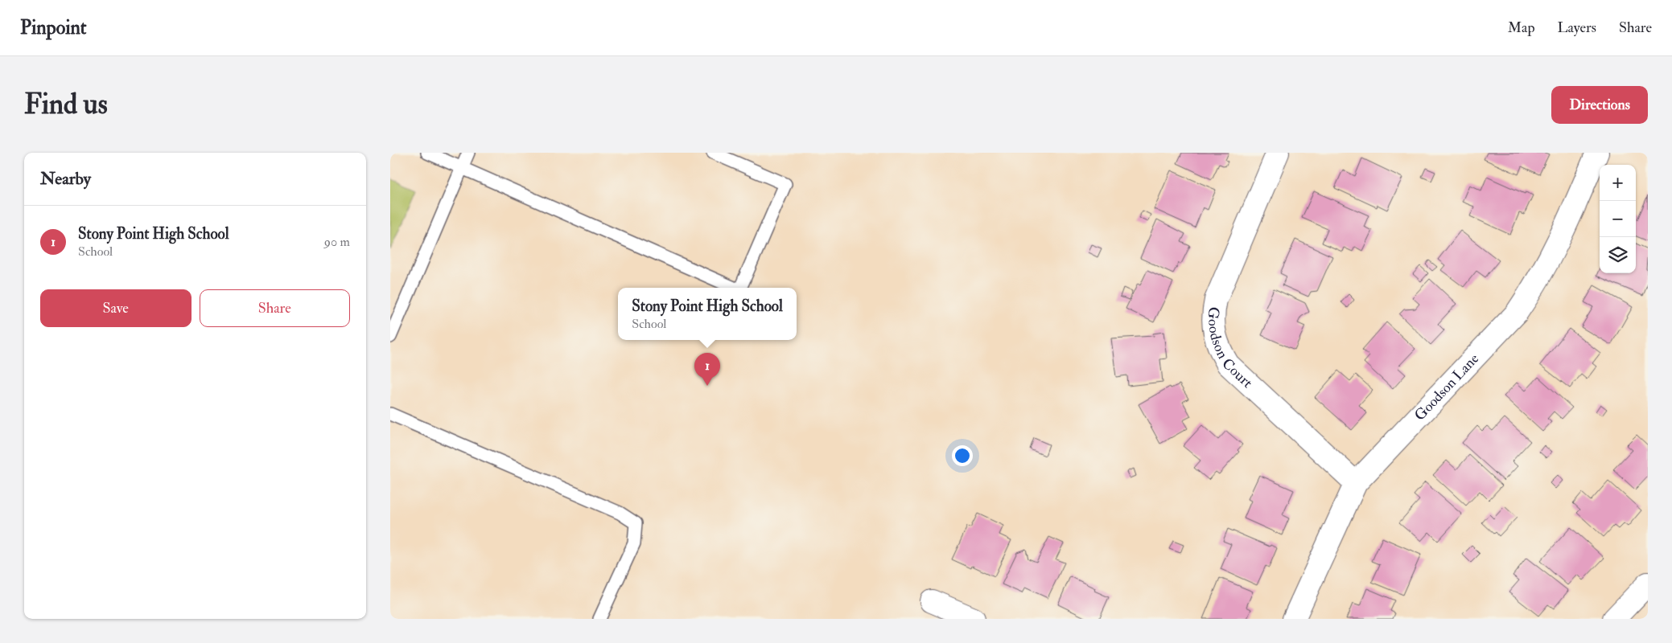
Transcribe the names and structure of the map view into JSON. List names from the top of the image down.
{
  "streets": {
    "street": ["Goodson Court", "Goodson Lane"]
  },
  "crossings": [
    ["Goodson Court", "Goodson Lane"]
  ],
  "page": {
    "header": "Pinpoint",
    "nav": ["Map", "Layers", "Share"],
    "buttons": [
      "Directions",
      ["Save", "Share"]
    ],
    "title": "Find us",
    "heading": "Nearby",
    "map_buttons": ["+", "−"],
    "list": [
      {
        "mark": "1",
        "name": "Stony Point High School",
        "note": "School",
        "value": "90 m"
      }
    ],
    "popup": ["Stony Point High School", "School"],
    "pins": "1"
  }
}
